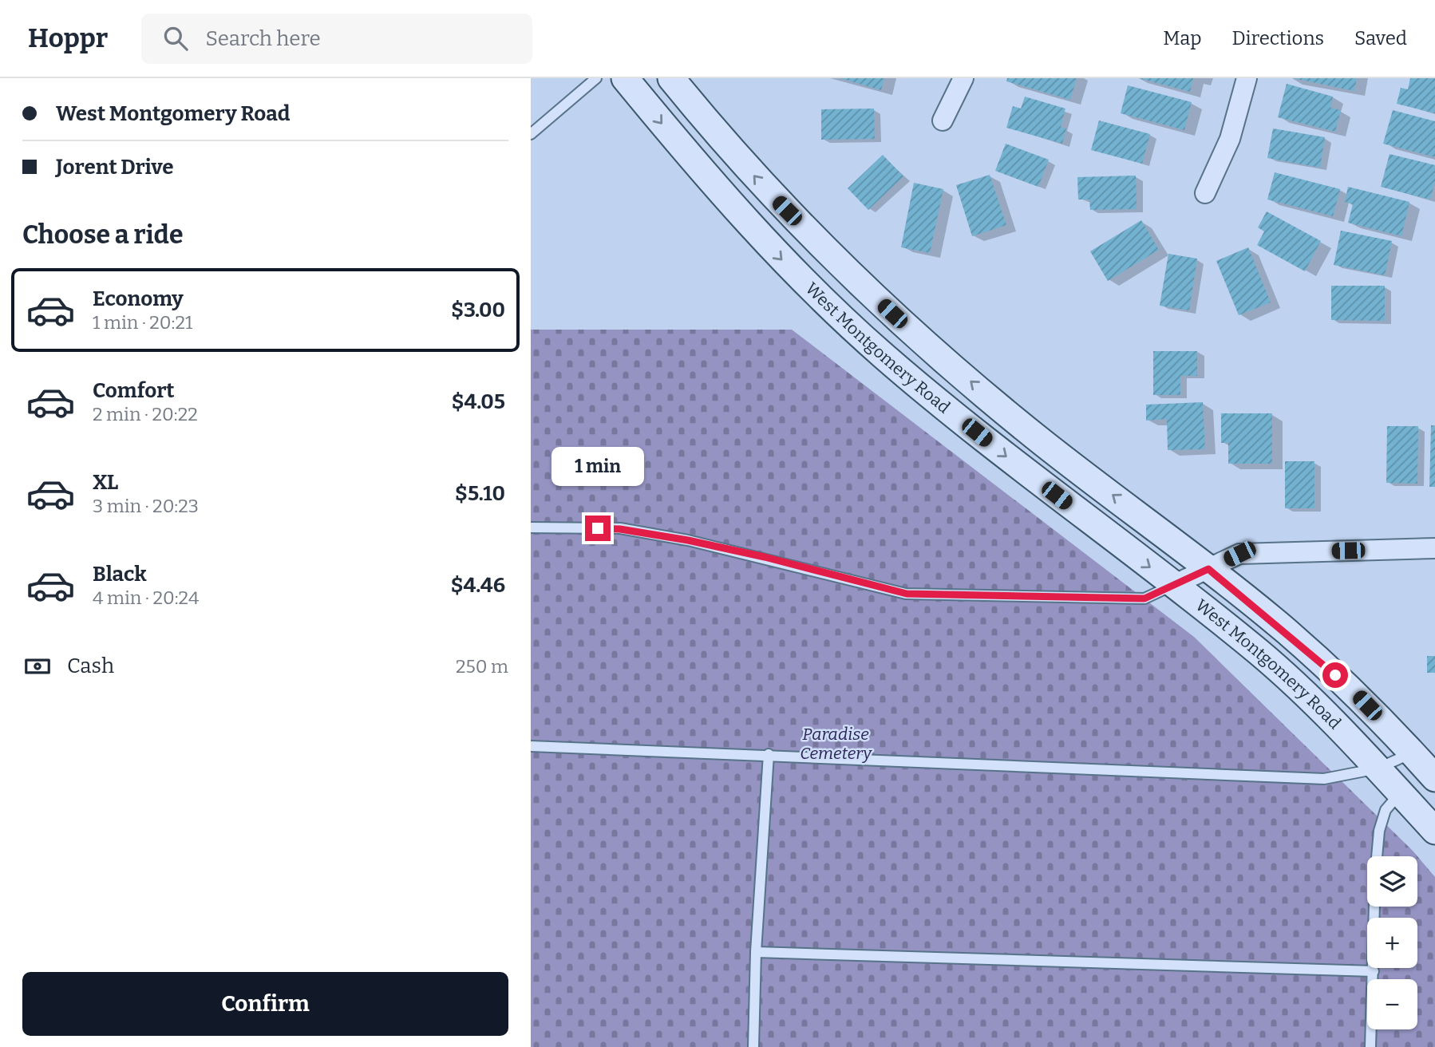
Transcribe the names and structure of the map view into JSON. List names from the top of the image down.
{
  "streets": {
    "main road": ["West Montgomery Road"]
  },
  "parks": ["Paradise Cemetery"],
  "page": {
    "header": "Hoppr",
    "search": "Search here",
    "nav": ["Map", "Directions", "Saved"],
    "banner": ["West Montgomery Road", "Jorent Drive"],
    "heading": "Choose a ride",
    "list": [
      {
        "name": "Economy",
        "note": "1 min · 20:21",
        "value": "$3.00"
      },
      {
        "name": "Comfort",
        "note": "2 min · 20:22",
        "value": "$4.05"
      },
      {
        "name": "XL",
        "note": "3 min · 20:23",
        "value": "$5.10"
      },
      {
        "name": "Black",
        "note": "4 min · 20:24",
        "value": "$4.46"
      }
    ],
    "bubble": "1 min",
    "pay": ["Cash", "250 m"],
    "map_buttons": ["+", "−"],
    "buttons": "Confirm"
  }
}
